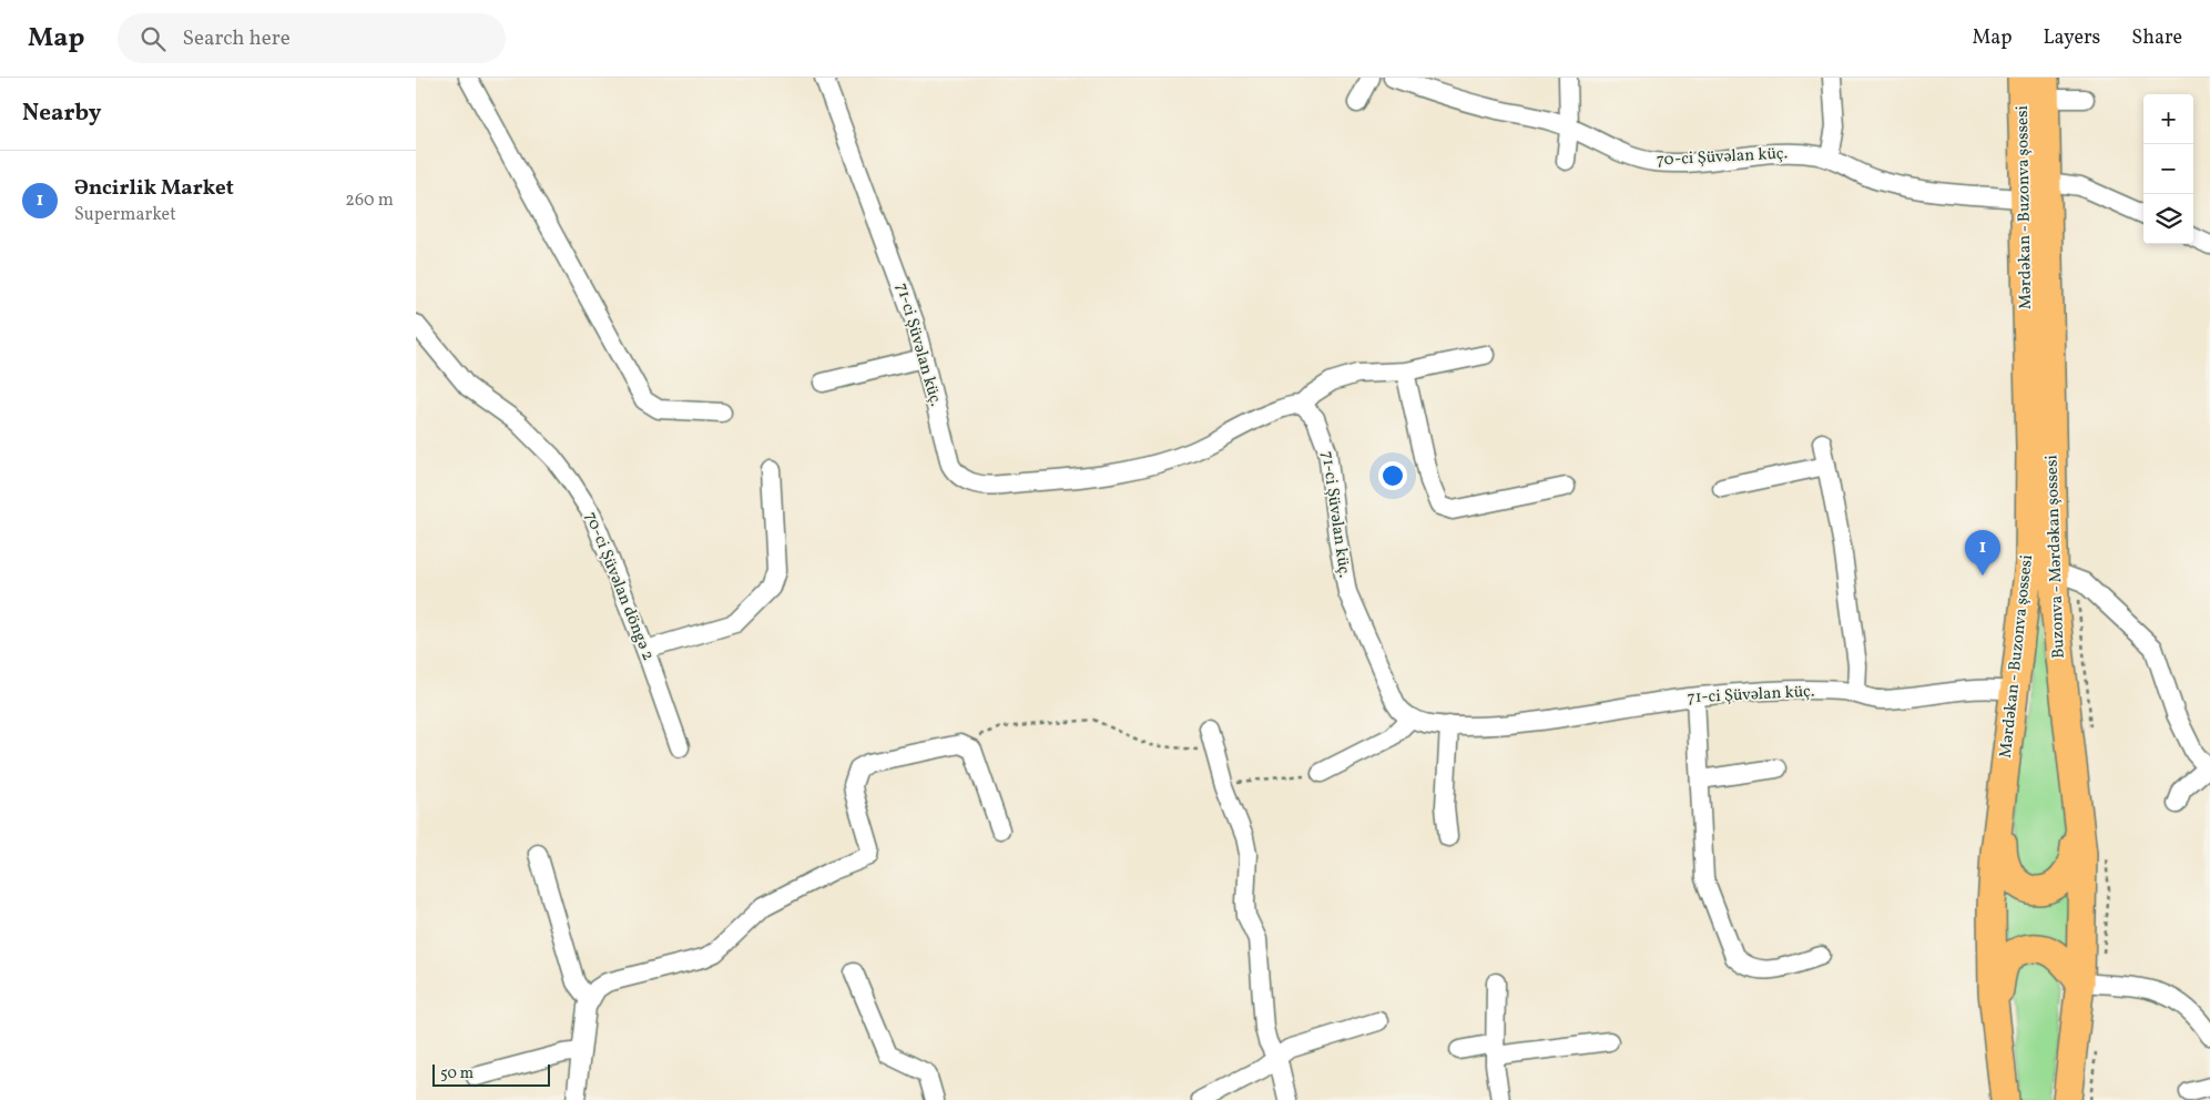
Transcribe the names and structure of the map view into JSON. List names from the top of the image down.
{
  "streets": {
    "main road": ["Mərdəkan - Buzonva şossesi", "Buzonva - Mərdəkan şossesi"],
    "street": ["70-ci Şüvəlan küç.", "71-ci Şüvəlan küç.", "70-ci Şüvəlan döngə 2"]
  },
  "crossings": [
    ["70-ci Şüvəlan küç.", "Mərdəkan - Buzonva şossesi"],
    ["Mərdəkan - Buzonva şossesi", "71-ci Şüvəlan küç."]
  ],
  "scale_bar": "50 m",
  "page": {
    "header": "Map",
    "search": "Search here",
    "nav": ["Map", "Layers", "Share"],
    "heading": "Nearby",
    "map_buttons": ["+", "−"],
    "list": [
      {
        "mark": "1",
        "name": "Əncirlik Market",
        "note": "Supermarket",
        "value": "260 m"
      }
    ],
    "pins": "1",
    "scale": "50 m"
  }
}
